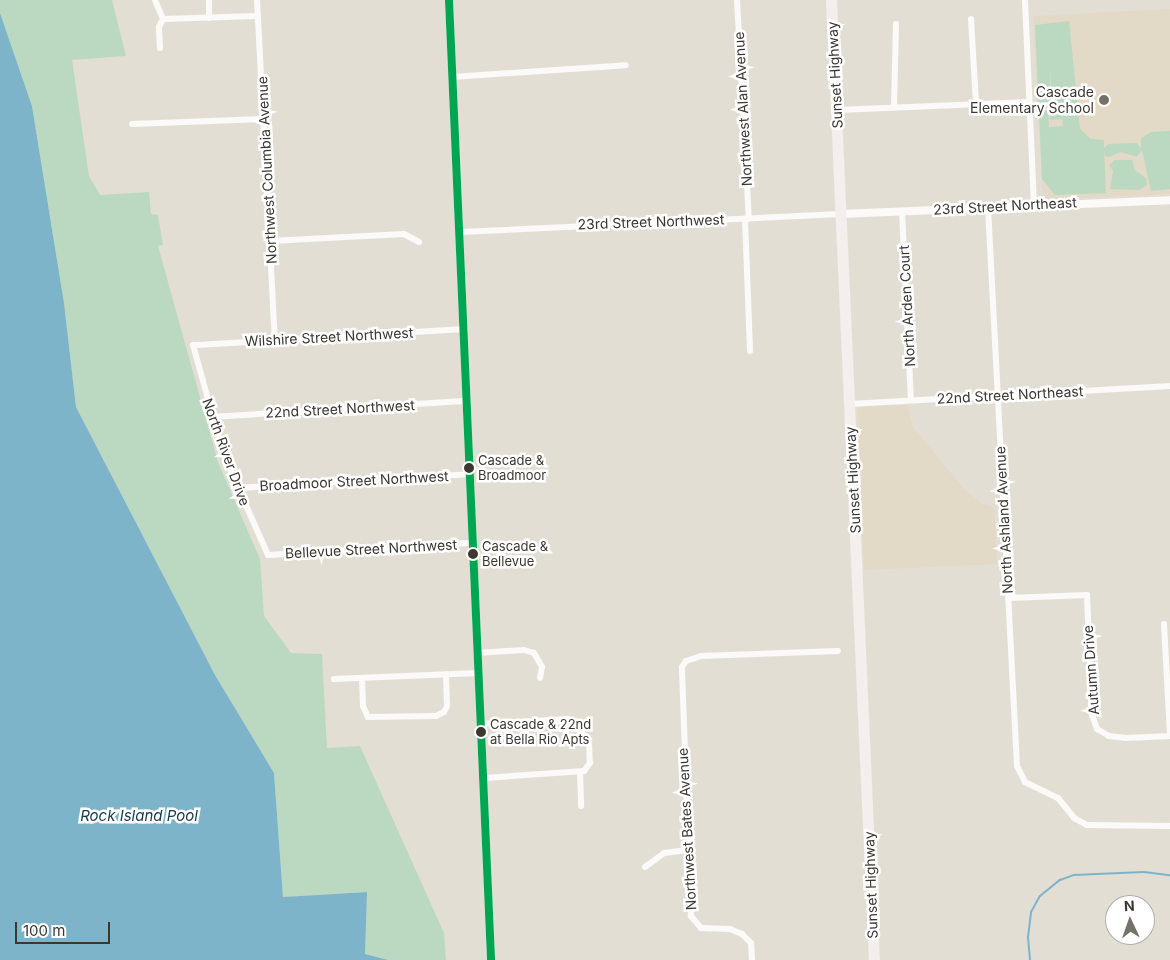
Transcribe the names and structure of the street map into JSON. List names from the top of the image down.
{
  "streets": {
    "highway": ["Sunset Highway"],
    "street": [
      "Northwest Alan Avenue",
      "Northwest Columbia Avenue",
      "23rd Street Northeast",
      "23rd Street Northwest",
      "North Arden Court",
      "Wilshire Street Northwest",
      "22nd Street Northeast",
      "22nd Street Northwest",
      "North River Drive",
      "Broadmoor Street Northwest",
      "North Ashland Avenue",
      "Bellevue Street Northwest",
      "Autumn Drive",
      "Northwest Bates Avenue"
    ]
  },
  "crossings": [
    ["Sunset Highway", "23rd Street Northeast"],
    ["Sunset Highway", "23rd Street Northwest"],
    ["Sunset Highway", "22nd Street Northeast"],
    ["Northwest Alan Avenue", "23rd Street Northwest"],
    ["Northwest Columbia Avenue", "Wilshire Street Northwest"],
    ["23rd Street Northeast", "23rd Street Northwest"],
    ["23rd Street Northeast", "North Arden Court"],
    ["23rd Street Northeast", "North Ashland Avenue"],
    ["North Arden Court", "22nd Street Northeast"],
    ["Wilshire Street Northwest", "North River Drive"],
    ["22nd Street Northeast", "North Ashland Avenue"],
    ["22nd Street Northwest", "North River Drive"],
    ["North River Drive", "Broadmoor Street Northwest"],
    ["North River Drive", "Bellevue Street Northwest"],
    ["North Ashland Avenue", "Autumn Drive"]
  ],
  "water": ["Rock Island Pool"],
  "places": [
    "Cascade Elementary School",
    "Cascade & Broadmoor",
    "Cascade & Bellevue",
    "Cascade & 22nd at Bella Rio Apts"
  ],
  "scale_bar": "100 m",
  "north": "top"
}
